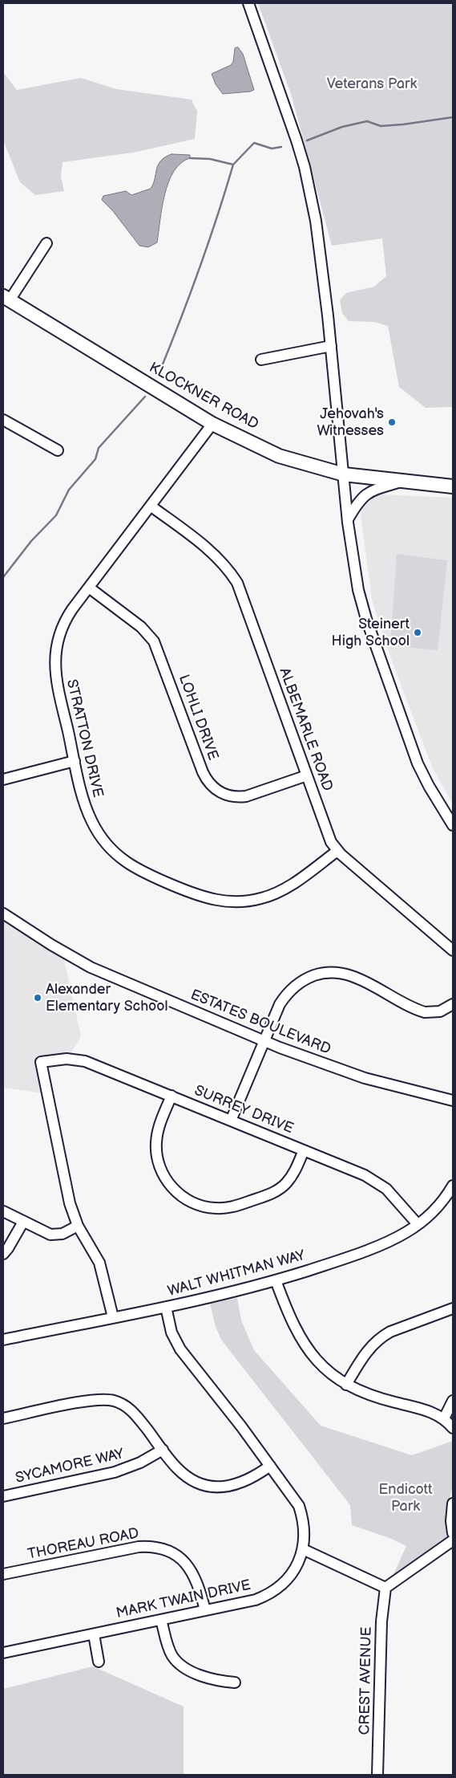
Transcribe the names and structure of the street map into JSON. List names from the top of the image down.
{
  "streets": {
    "main road": ["KLOCKNER ROAD"],
    "street": [
      "LOHLI DRIVE",
      "ALBEMARLE ROAD",
      "STRATTON DRIVE",
      "ESTATES BOULEVARD",
      "SURREY DRIVE",
      "WALT WHITMAN WAY",
      "SYCAMORE WAY",
      "THOREAU ROAD",
      "MARK TWAIN DRIVE",
      "CREST AVENUE"
    ]
  },
  "crossings": [
    ["KLOCKNER ROAD", "STRATTON DRIVE"],
    ["LOHLI DRIVE", "ALBEMARLE ROAD"],
    ["LOHLI DRIVE", "STRATTON DRIVE"],
    ["ALBEMARLE ROAD", "STRATTON DRIVE"],
    ["SURREY DRIVE", "WALT WHITMAN WAY"],
    ["WALT WHITMAN WAY", "MARK TWAIN DRIVE"],
    ["THOREAU ROAD", "MARK TWAIN DRIVE"]
  ],
  "parks": ["Veterans Park", "Endicott Park"],
  "places": ["Jehovah's Witnesses", "Steinert High School", "Alexander Elementary School"]
}
